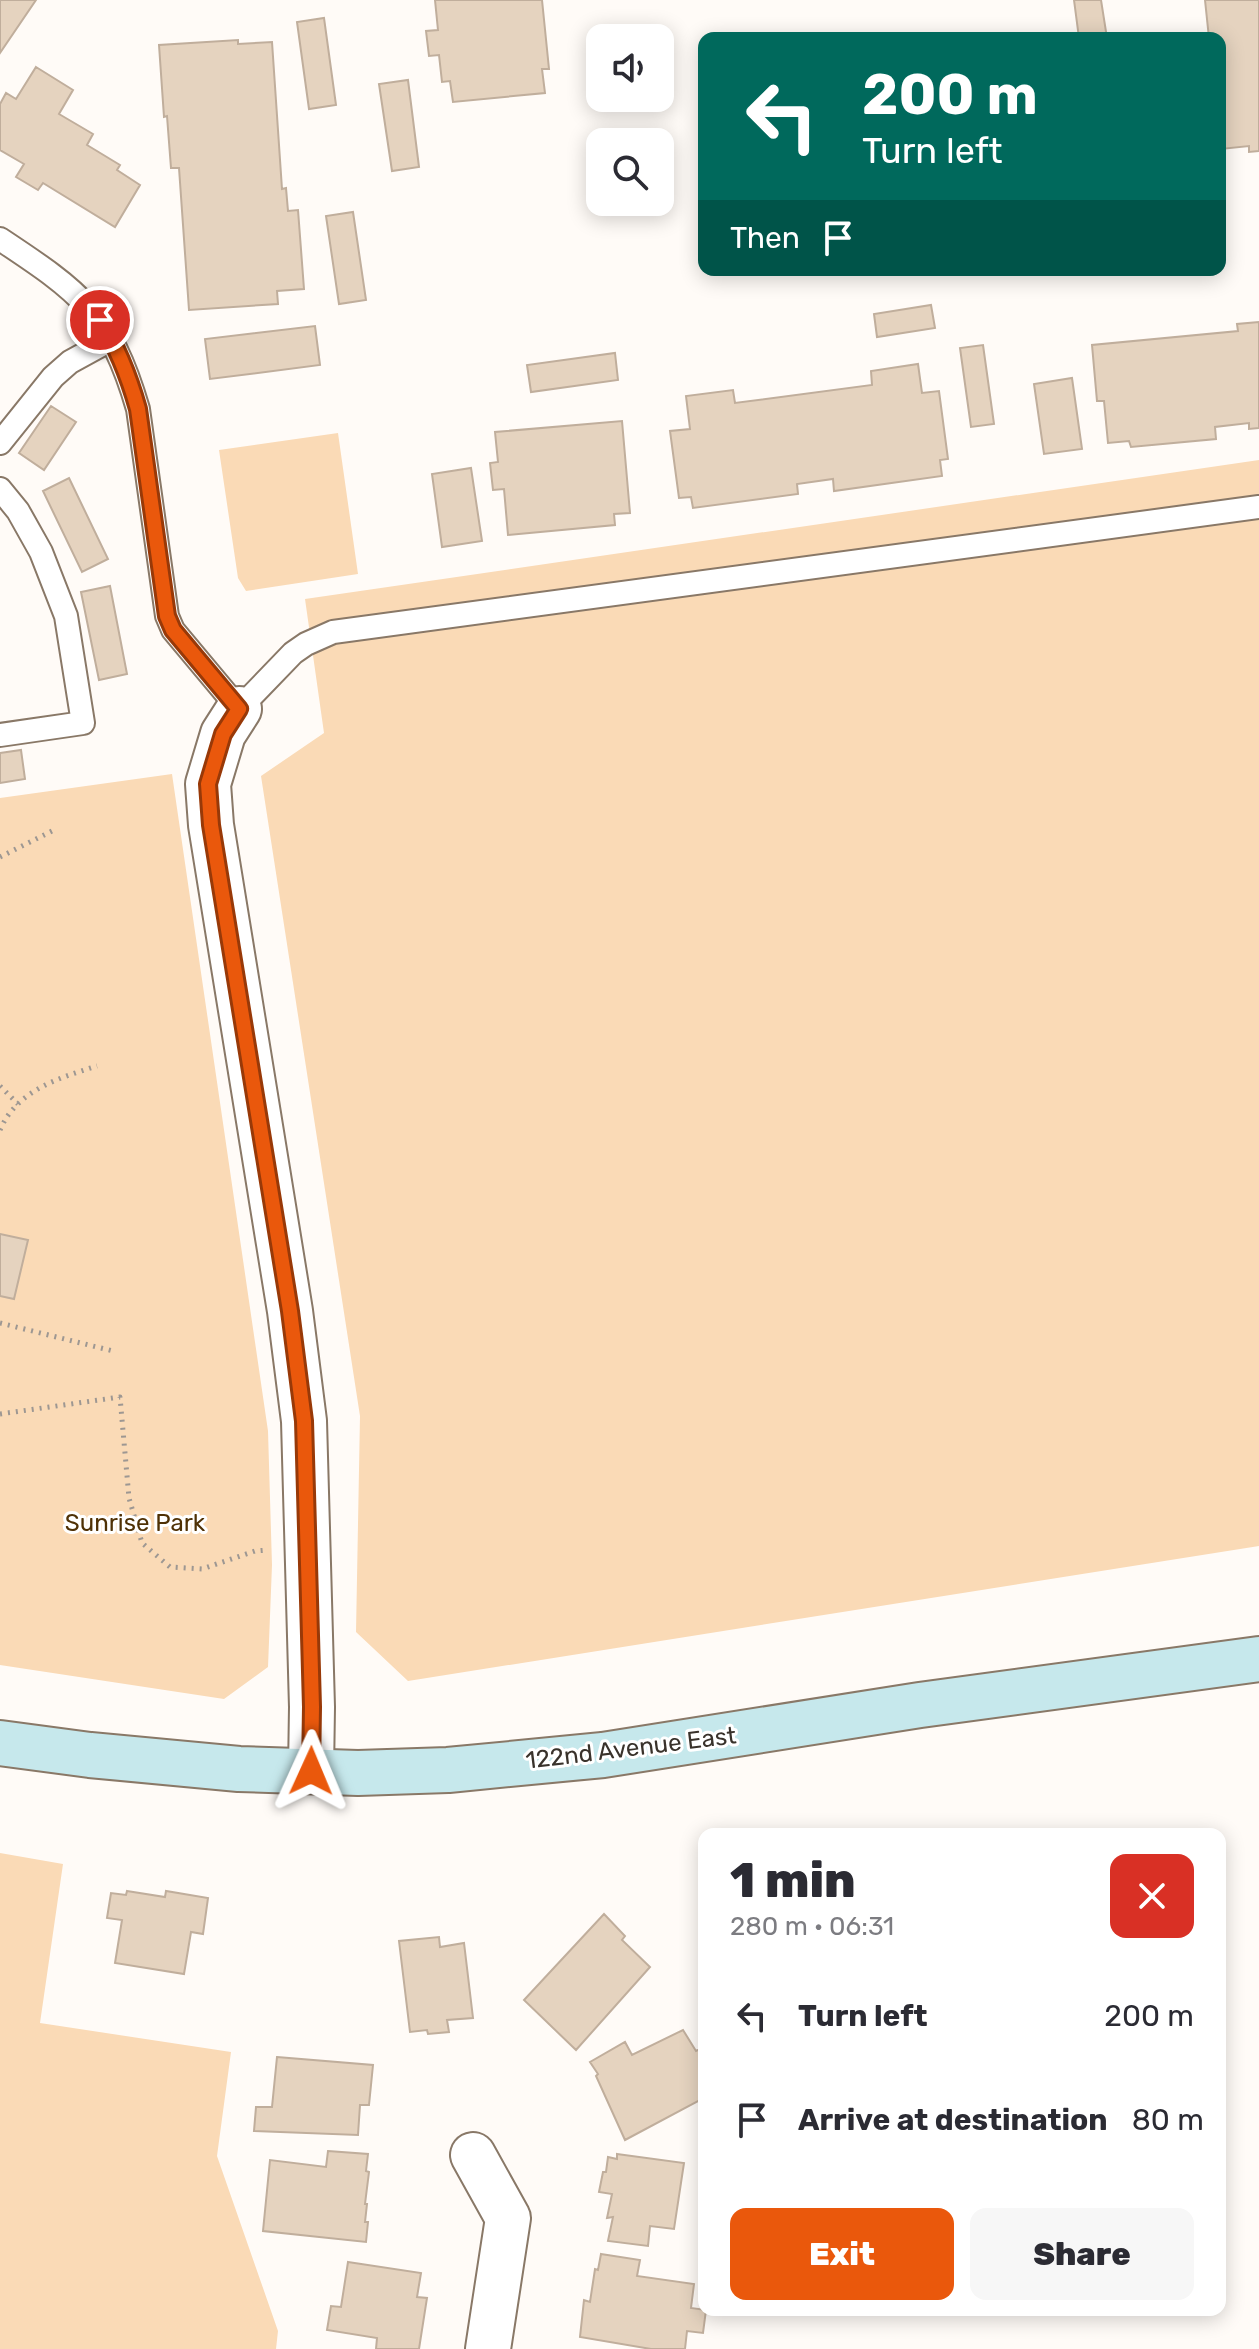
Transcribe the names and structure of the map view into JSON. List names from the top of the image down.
{
  "streets": {
    "street": ["122nd Avenue East"]
  },
  "parks": ["Sunrise Park"],
  "page": {
    "turn": ["200 m", "Turn left"],
    "then": "Then",
    "heading": ["1 min", "280 m · 06:31"],
    "list": [
      {
        "name": "Turn left",
        "value": "200 m"
      },
      {
        "name": "Arrive at destination",
        "value": "80 m"
      }
    ],
    "buttons": ["Exit", "Share"]
  }
}
